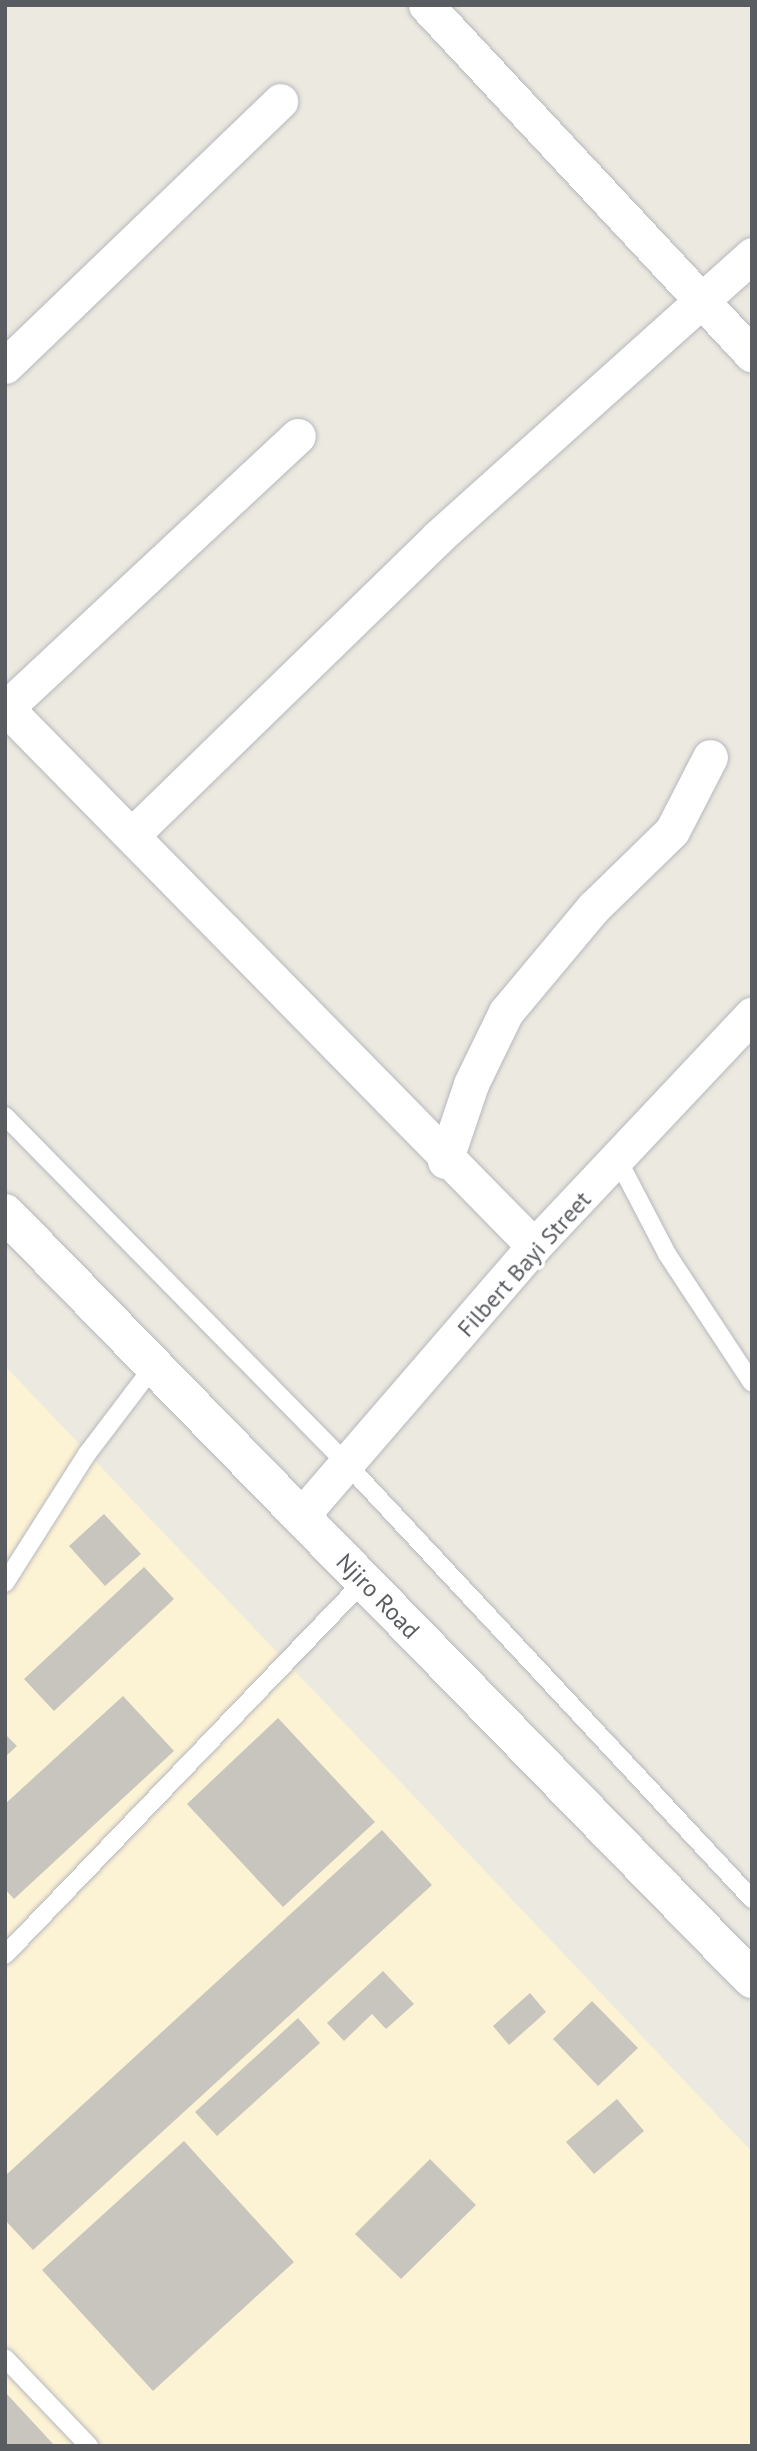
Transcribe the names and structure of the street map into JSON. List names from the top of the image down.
{
  "streets": {
    "street": ["Filbert Bayi Street", "Njiro Road"]
  },
  "crossings": [
    ["Filbert Bayi Street", "Njiro Road"]
  ]
}
